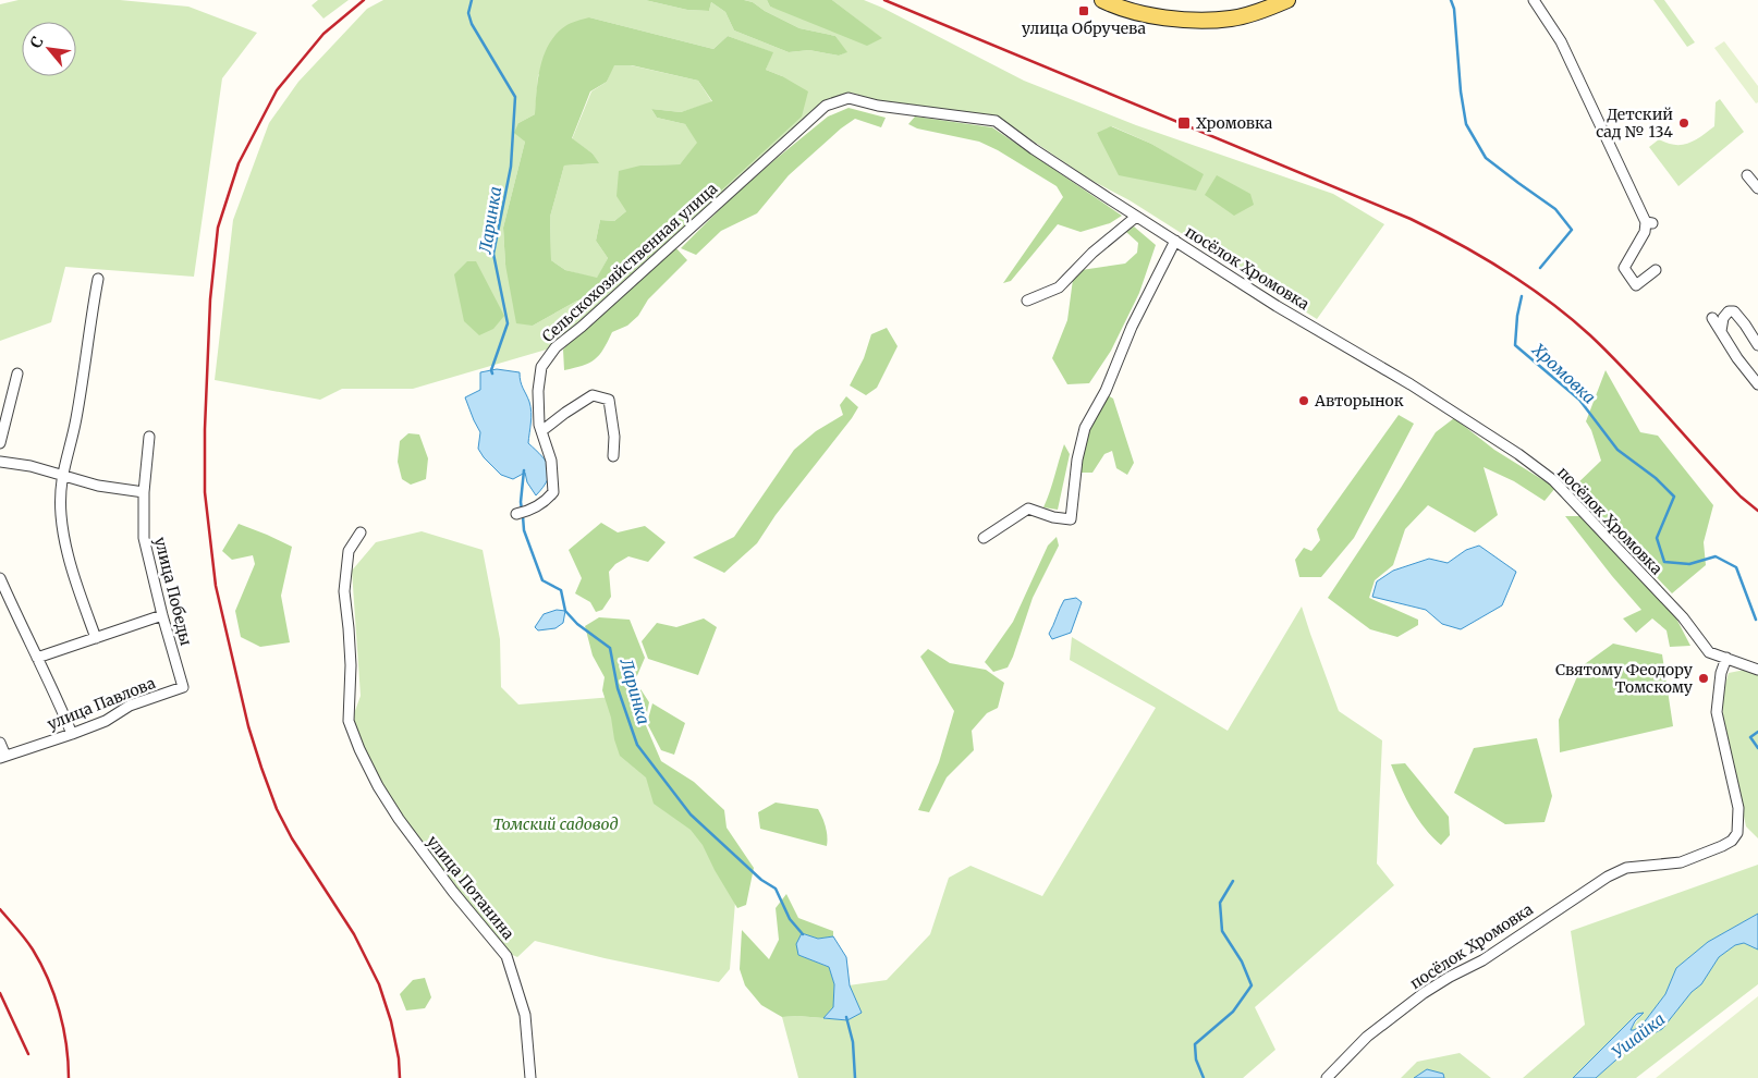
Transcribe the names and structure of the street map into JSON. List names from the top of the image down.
{
  "streets": {
    "street": [
      "Сельскохозяйственная улица",
      "посёлок Хромовка",
      "улица Победы",
      "улица Павлова",
      "улица Потанина"
    ]
  },
  "crossings": [
    ["Сельскохозяйственная улица", "посёлок Хромовка"],
    ["улица Победы", "улица Павлова"]
  ],
  "water": ["Ларинка", "Хромовка", "Ушайка"],
  "parks": ["Томский садовод"],
  "places": {
    "transit": ["улица Обручева", "Хромовка"],
    "other": ["Детский сад № 134", "Авторынок", "Святому Феодору Томскому"]
  },
  "north": "top left"
}
